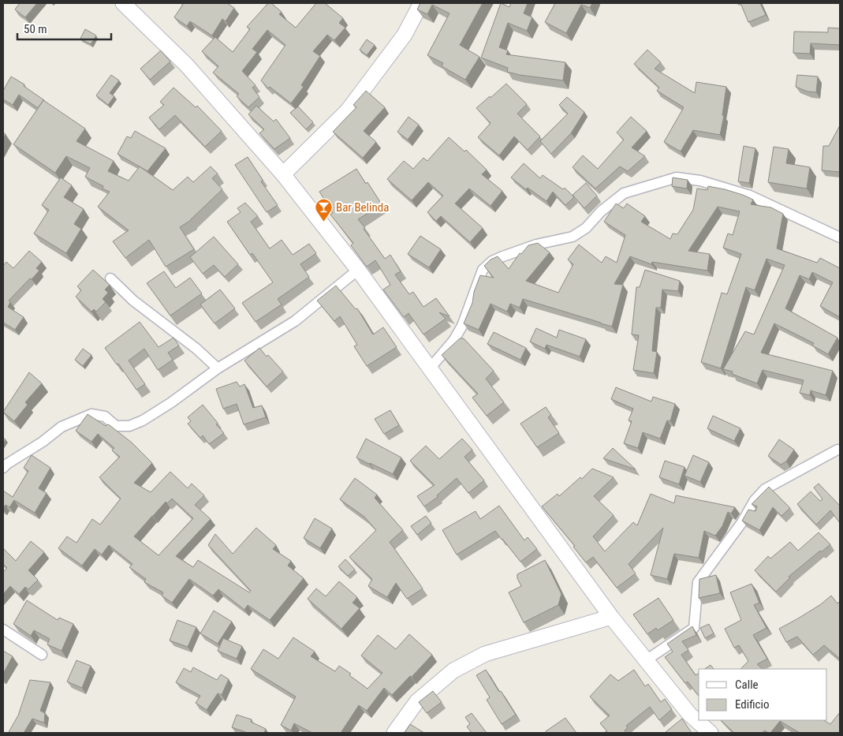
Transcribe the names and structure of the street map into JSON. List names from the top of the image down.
{
  "places": {
    "bar": ["Bar Belinda"]
  },
  "legend": ["Calle", "Edificio"],
  "scale_bar": "50 m"
}
